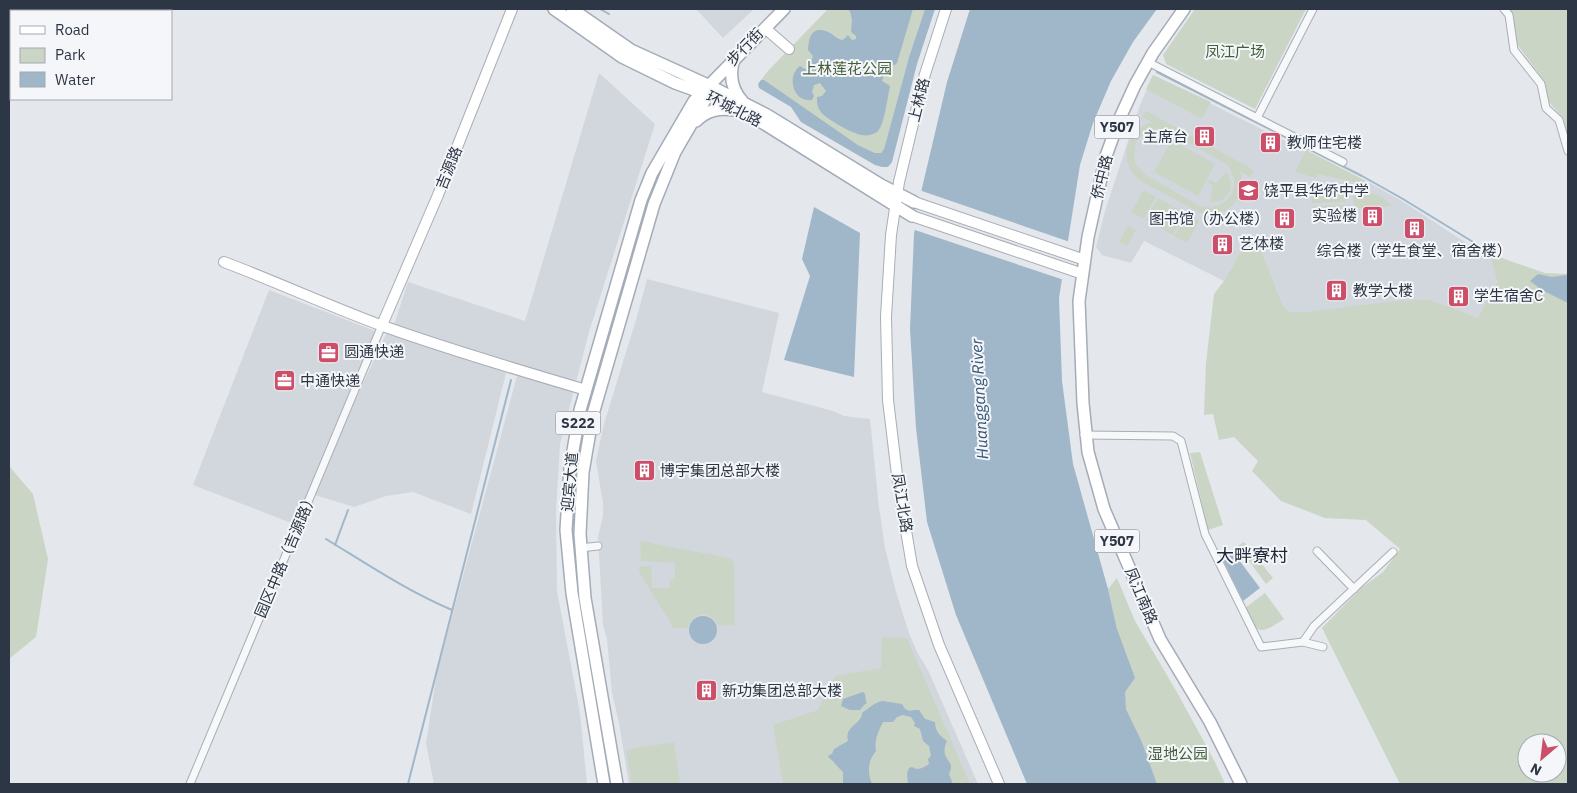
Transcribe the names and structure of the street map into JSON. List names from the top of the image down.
{
  "streets": {
    "main road": [
      "步行街",
      "上林路",
      "环城北路",
      "Y507",
      "吉源路",
      "侨中路",
      "S222",
      "迎宾大道",
      "凤江北路",
      "凤江南路"
    ],
    "street": ["园区中路（吉源路）"]
  },
  "crossings": [
    ["步行街", "环城北路"],
    ["步行街", "迎宾大道"],
    ["上林路", "环城北路"],
    ["上林路", "凤江北路"],
    ["环城北路", "迎宾大道"],
    ["环城北路", "凤江北路"],
    ["吉源路", "园区中路（吉源路）"],
    ["侨中路", "凤江南路"]
  ],
  "districts": ["大畔寮村"],
  "water": ["Huanggang River"],
  "parks": ["凤江广场", "上林莲花公园", "湿地公园"],
  "places": {
    "building": [
      "主席台",
      "教师住宅楼",
      "实验楼",
      "图书馆（办公楼）",
      "综合楼（学生食堂、宿舍楼）",
      "艺体楼",
      "教学大楼",
      "学生宿舍C",
      "博宇集团总部大楼",
      "新功集团总部大楼"
    ],
    "school or university": ["饶平县华侨中学"],
    "office": ["圆通快递", "中通快递"]
  },
  "legend": ["Road", "Park", "Water"],
  "north": "bottom left"
}
